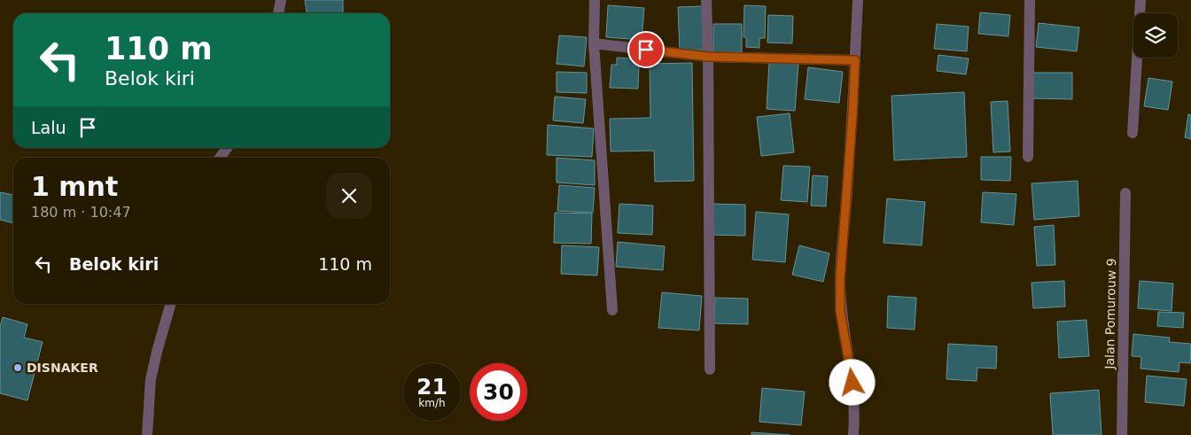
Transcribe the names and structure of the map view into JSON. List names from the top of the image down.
{
  "streets": {
    "street": ["Jalan Pomurouw 9"]
  },
  "places": ["DISNAKER"],
  "page": {
    "turn": ["110 m", "Belok kiri"],
    "then": "Lalu",
    "heading": ["1 mnt", "180 m · 10:47"],
    "list": [
      {
        "name": "Belok kiri",
        "value": "110 m"
      }
    ],
    "speed": "21 km/h",
    "limit": "30"
  }
}
